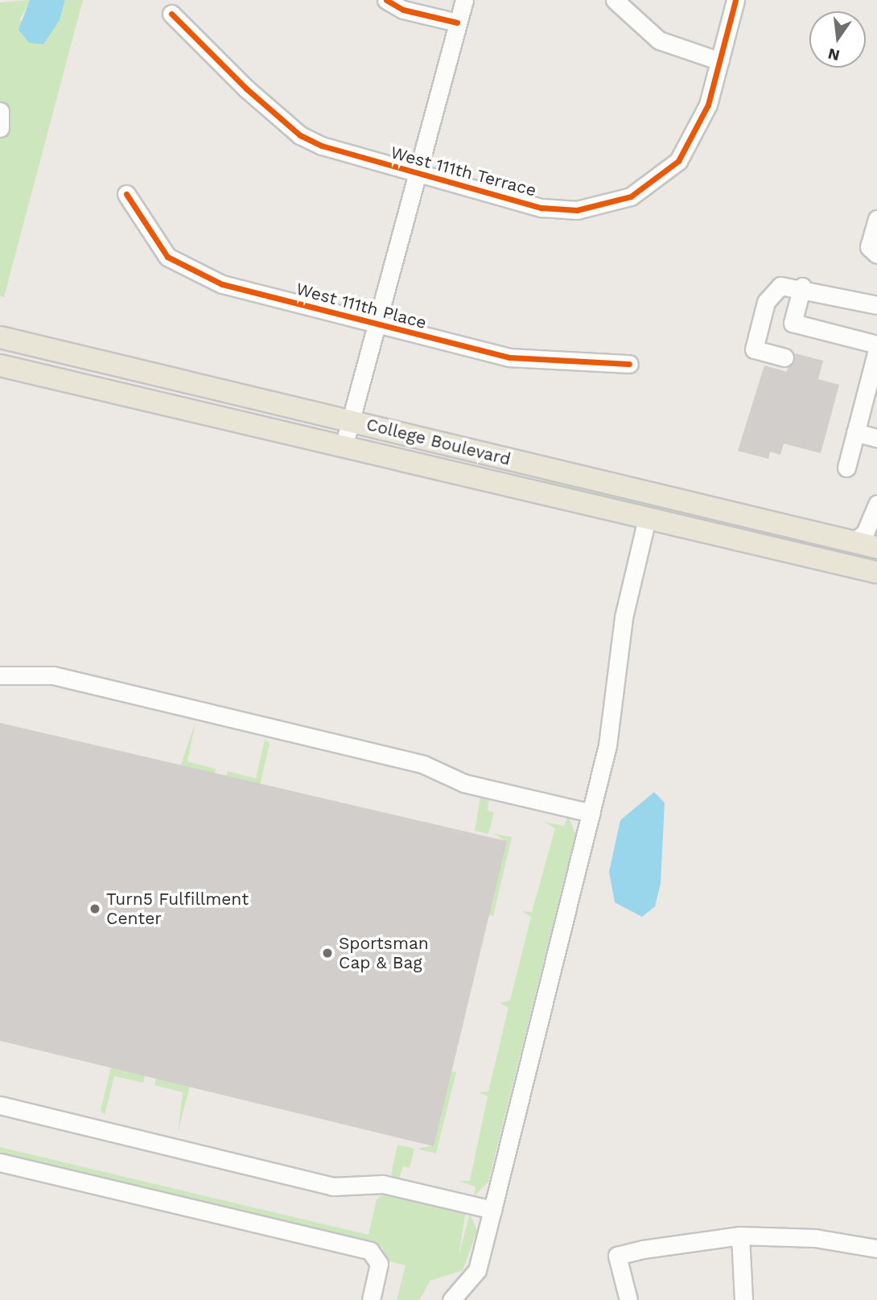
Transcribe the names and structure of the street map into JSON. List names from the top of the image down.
{
  "streets": {
    "main road": ["College Boulevard"],
    "street": ["West 111th Terrace", "West 111th Place"]
  },
  "places": ["Turn5 Fulfillment Center", "Sportsman Cap & Bag"],
  "north": "bottom"
}
